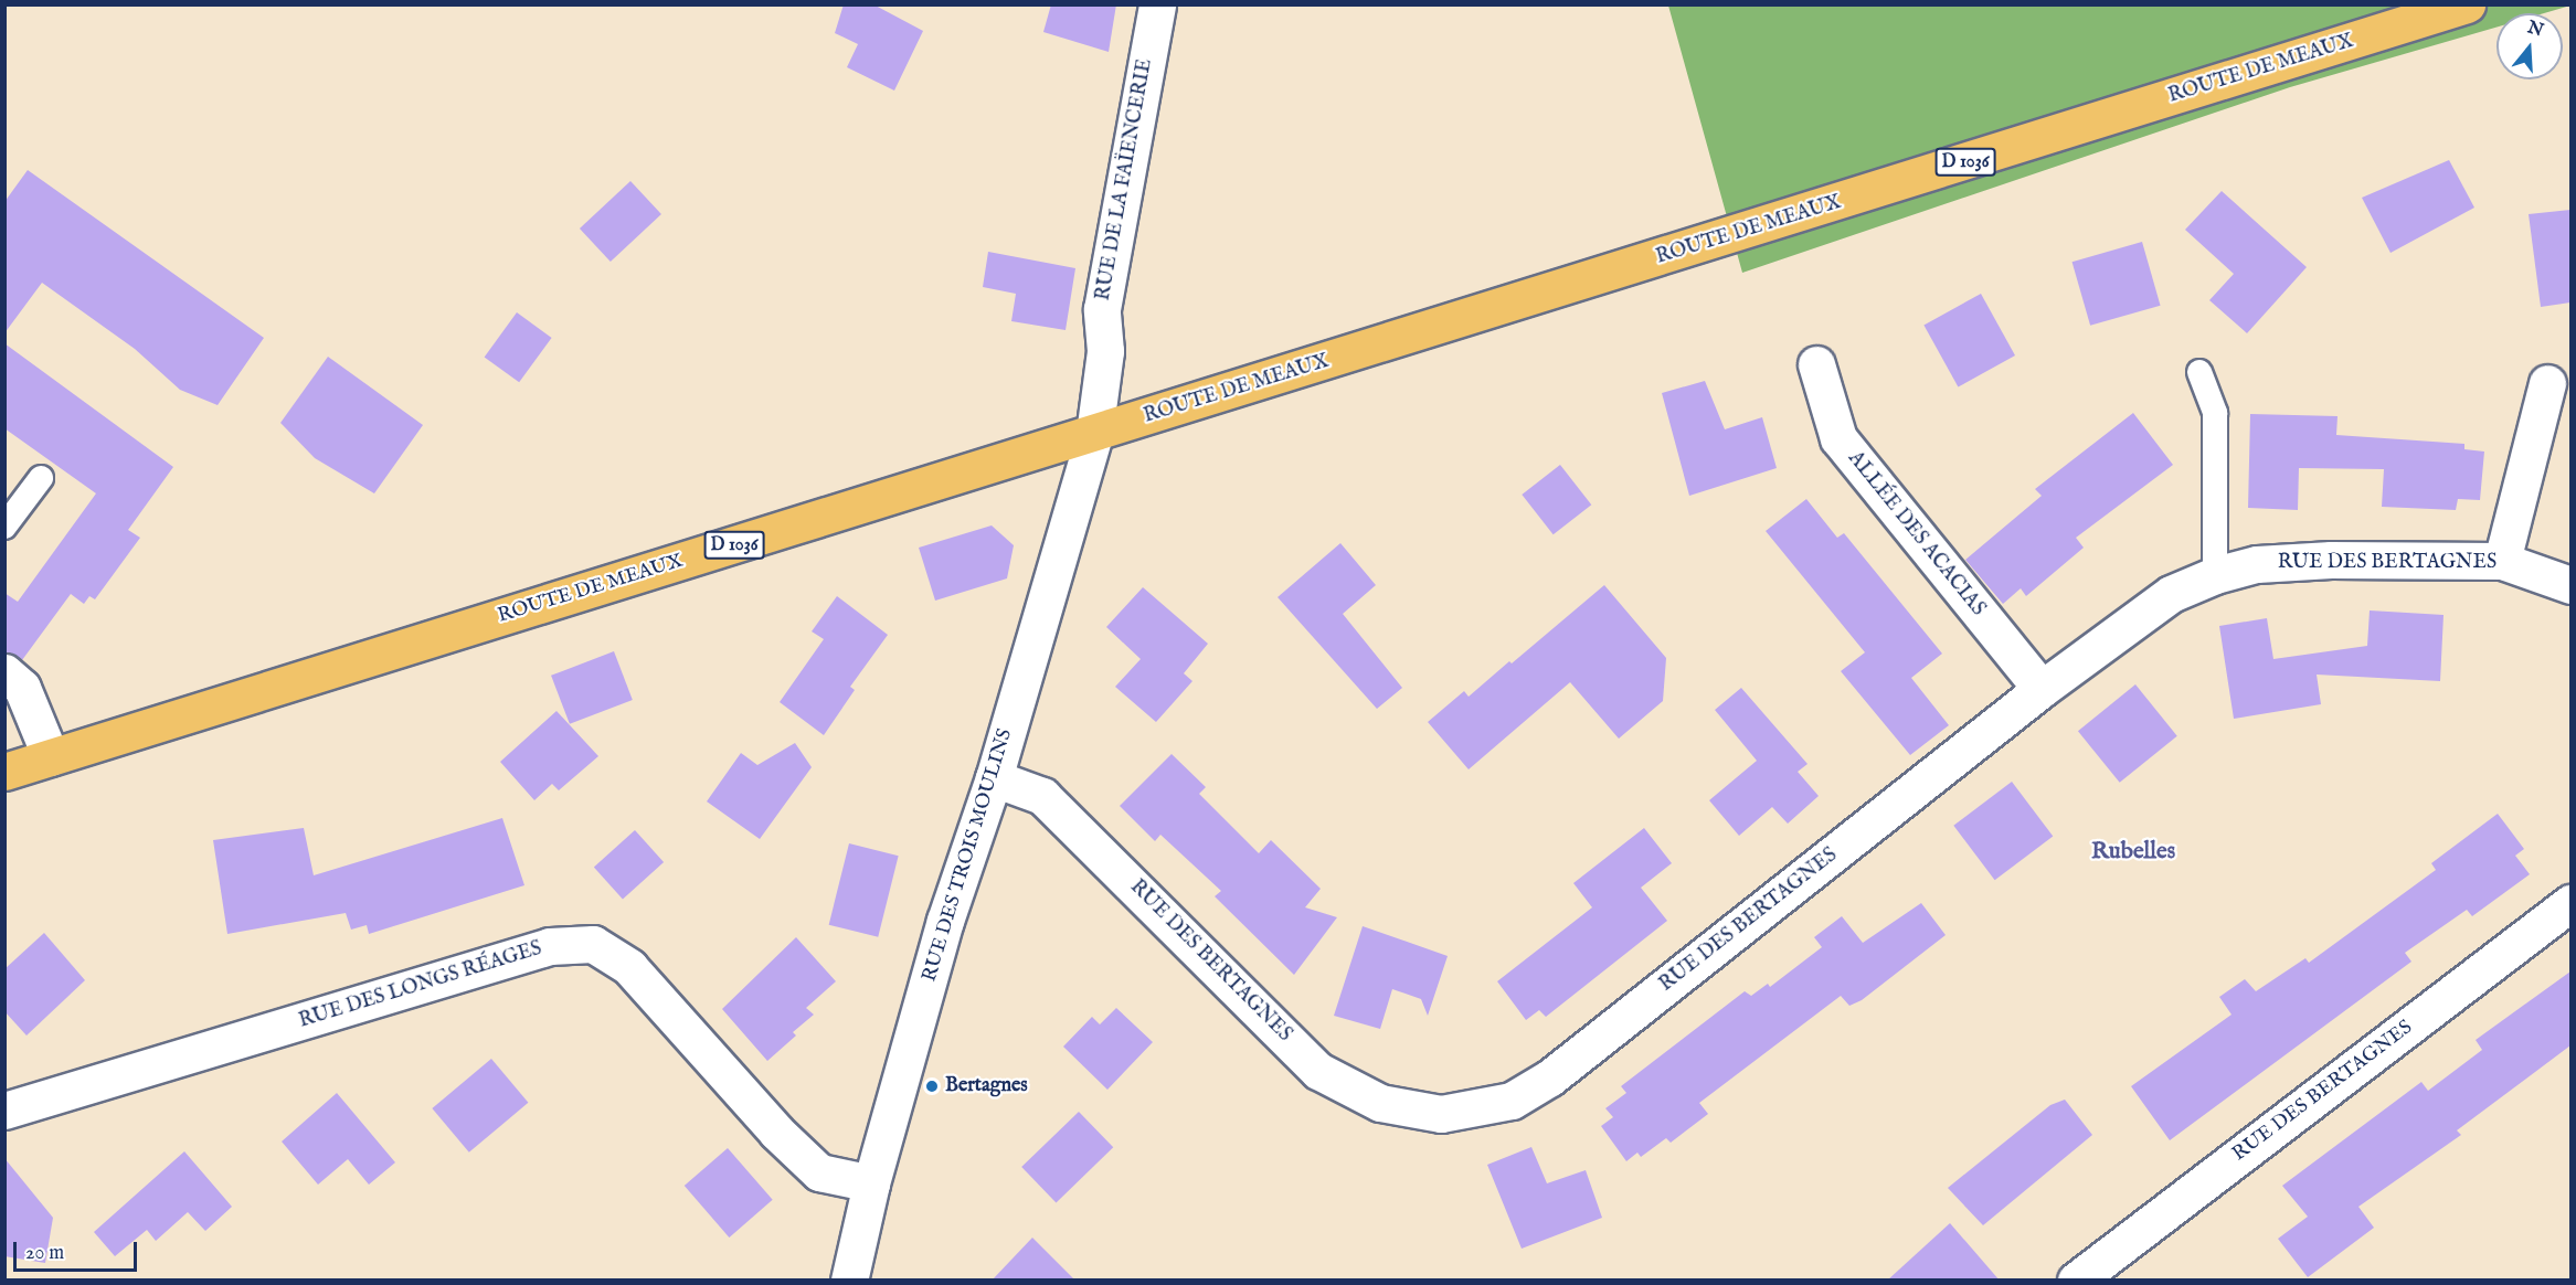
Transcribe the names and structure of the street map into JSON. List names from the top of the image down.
{
  "streets": {
    "main road": ["ROUTE DE MEAUX", "D 1036"],
    "street": [
      "RUE DE LA FAÏENCERIE",
      "ALLÉE DES ACACIAS",
      "RUE DES BERTAGNES",
      "RUE DES TROIS MOULINS",
      "RUE DES LONGS RÉAGES"
    ]
  },
  "crossings": [
    ["ROUTE DE MEAUX", "RUE DE LA FAÏENCERIE"],
    ["ROUTE DE MEAUX", "RUE DES TROIS MOULINS"],
    ["RUE DE LA FAÏENCERIE", "RUE DES TROIS MOULINS"],
    ["ALLÉE DES ACACIAS", "RUE DES BERTAGNES"],
    ["RUE DES BERTAGNES", "RUE DES TROIS MOULINS"],
    ["RUE DES TROIS MOULINS", "RUE DES LONGS RÉAGES"]
  ],
  "districts": ["Rubelles"],
  "places": ["Bertagnes"],
  "scale_bar": "20 m",
  "north": "top"
}
